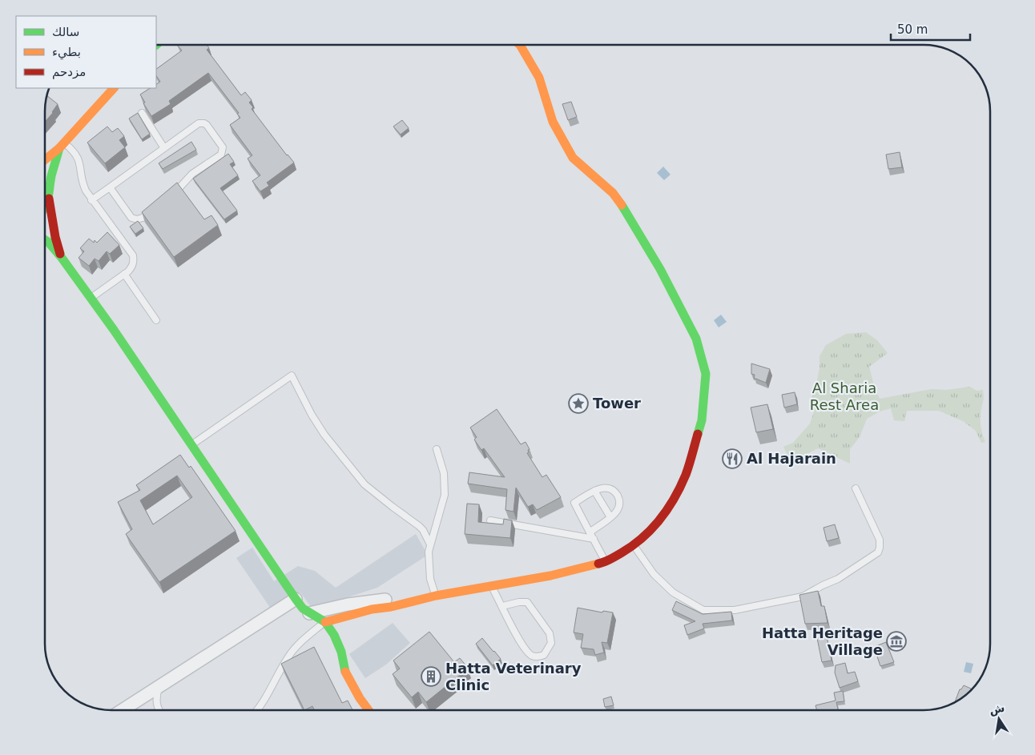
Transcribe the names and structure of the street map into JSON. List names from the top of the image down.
{
  "parks": ["Al Sharia Rest Area"],
  "places": {
    "place": ["Tower"],
    "restaurant": ["Al Hajarain"],
    "museum": ["Hatta Heritage Village"],
    "building": ["Hatta Veterinary Clinic"]
  },
  "legend": ["سالك", "بطيء", "مزدحم"],
  "scale_bar": "50 m",
  "north": "top"
}
